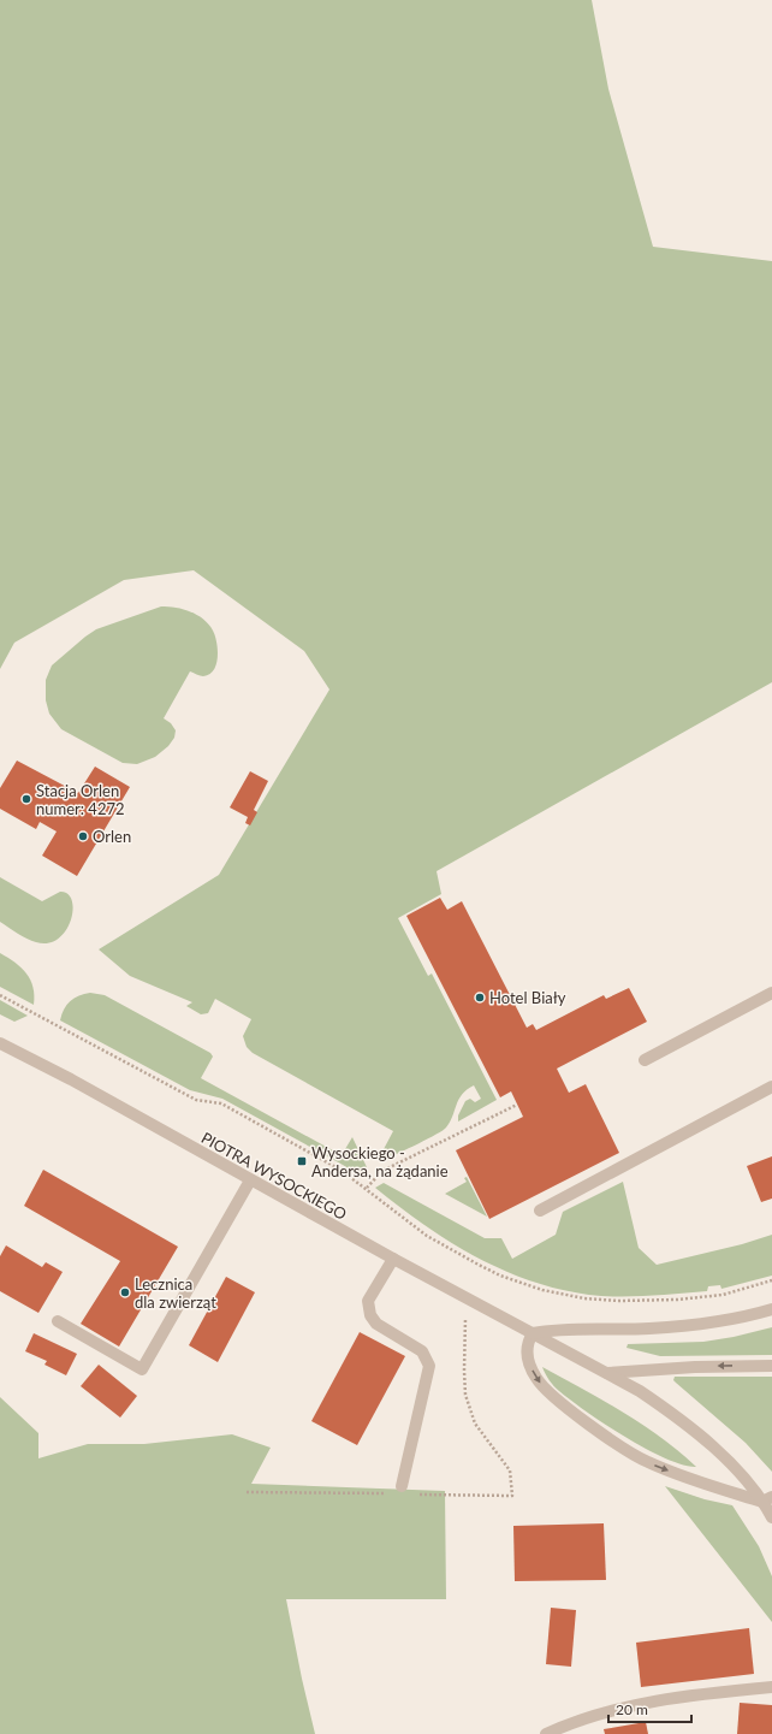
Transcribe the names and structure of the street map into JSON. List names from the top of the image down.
{
  "streets": {
    "street": ["PIOTRA WYSOCKIEGO"]
  },
  "places": {
    "other": [
      "Stacja Orlen numer: 4272",
      "Orlen",
      "Hotel Biały",
      "Lecznica dla zwierząt"
    ],
    "transit": ["Wysockiego - Andersa, na żądanie"]
  },
  "scale_bar": "20 m"
}
